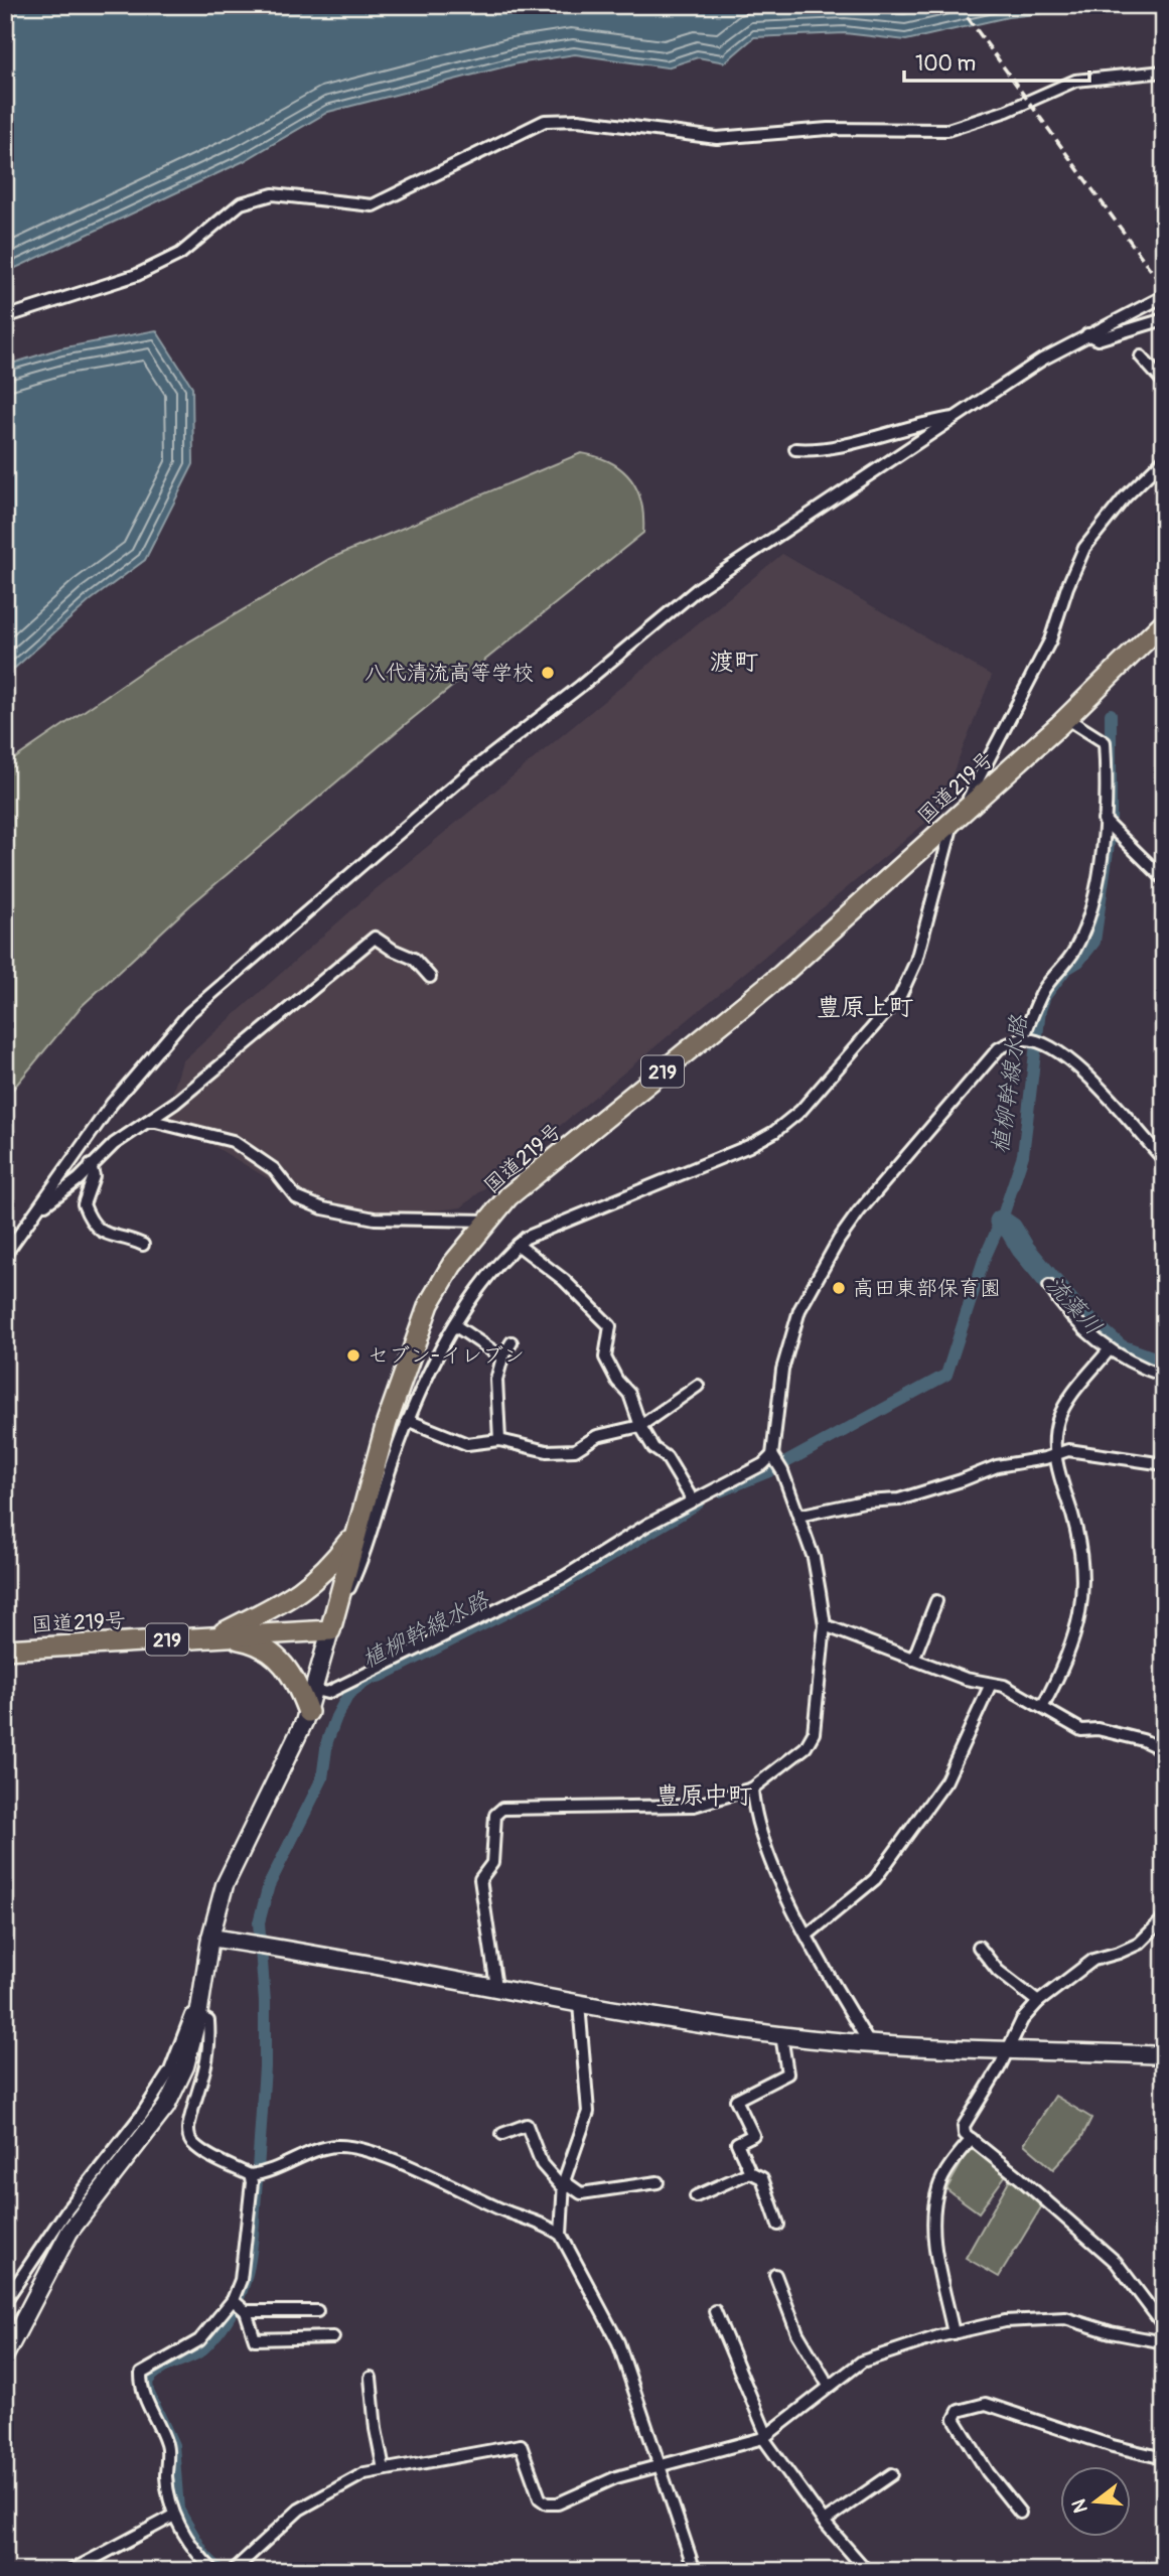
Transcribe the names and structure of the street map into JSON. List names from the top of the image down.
{
  "streets": {
    "highway": ["国道219号", "219"]
  },
  "districts": ["渡町", "豊原上町", "豊原中町"],
  "water": ["植柳幹線水路", "流藻川"],
  "places": ["八代清流高等学校", "高田東部保育園", "セブン-イレブン"],
  "scale_bar": "100 m",
  "north": "left"
}
